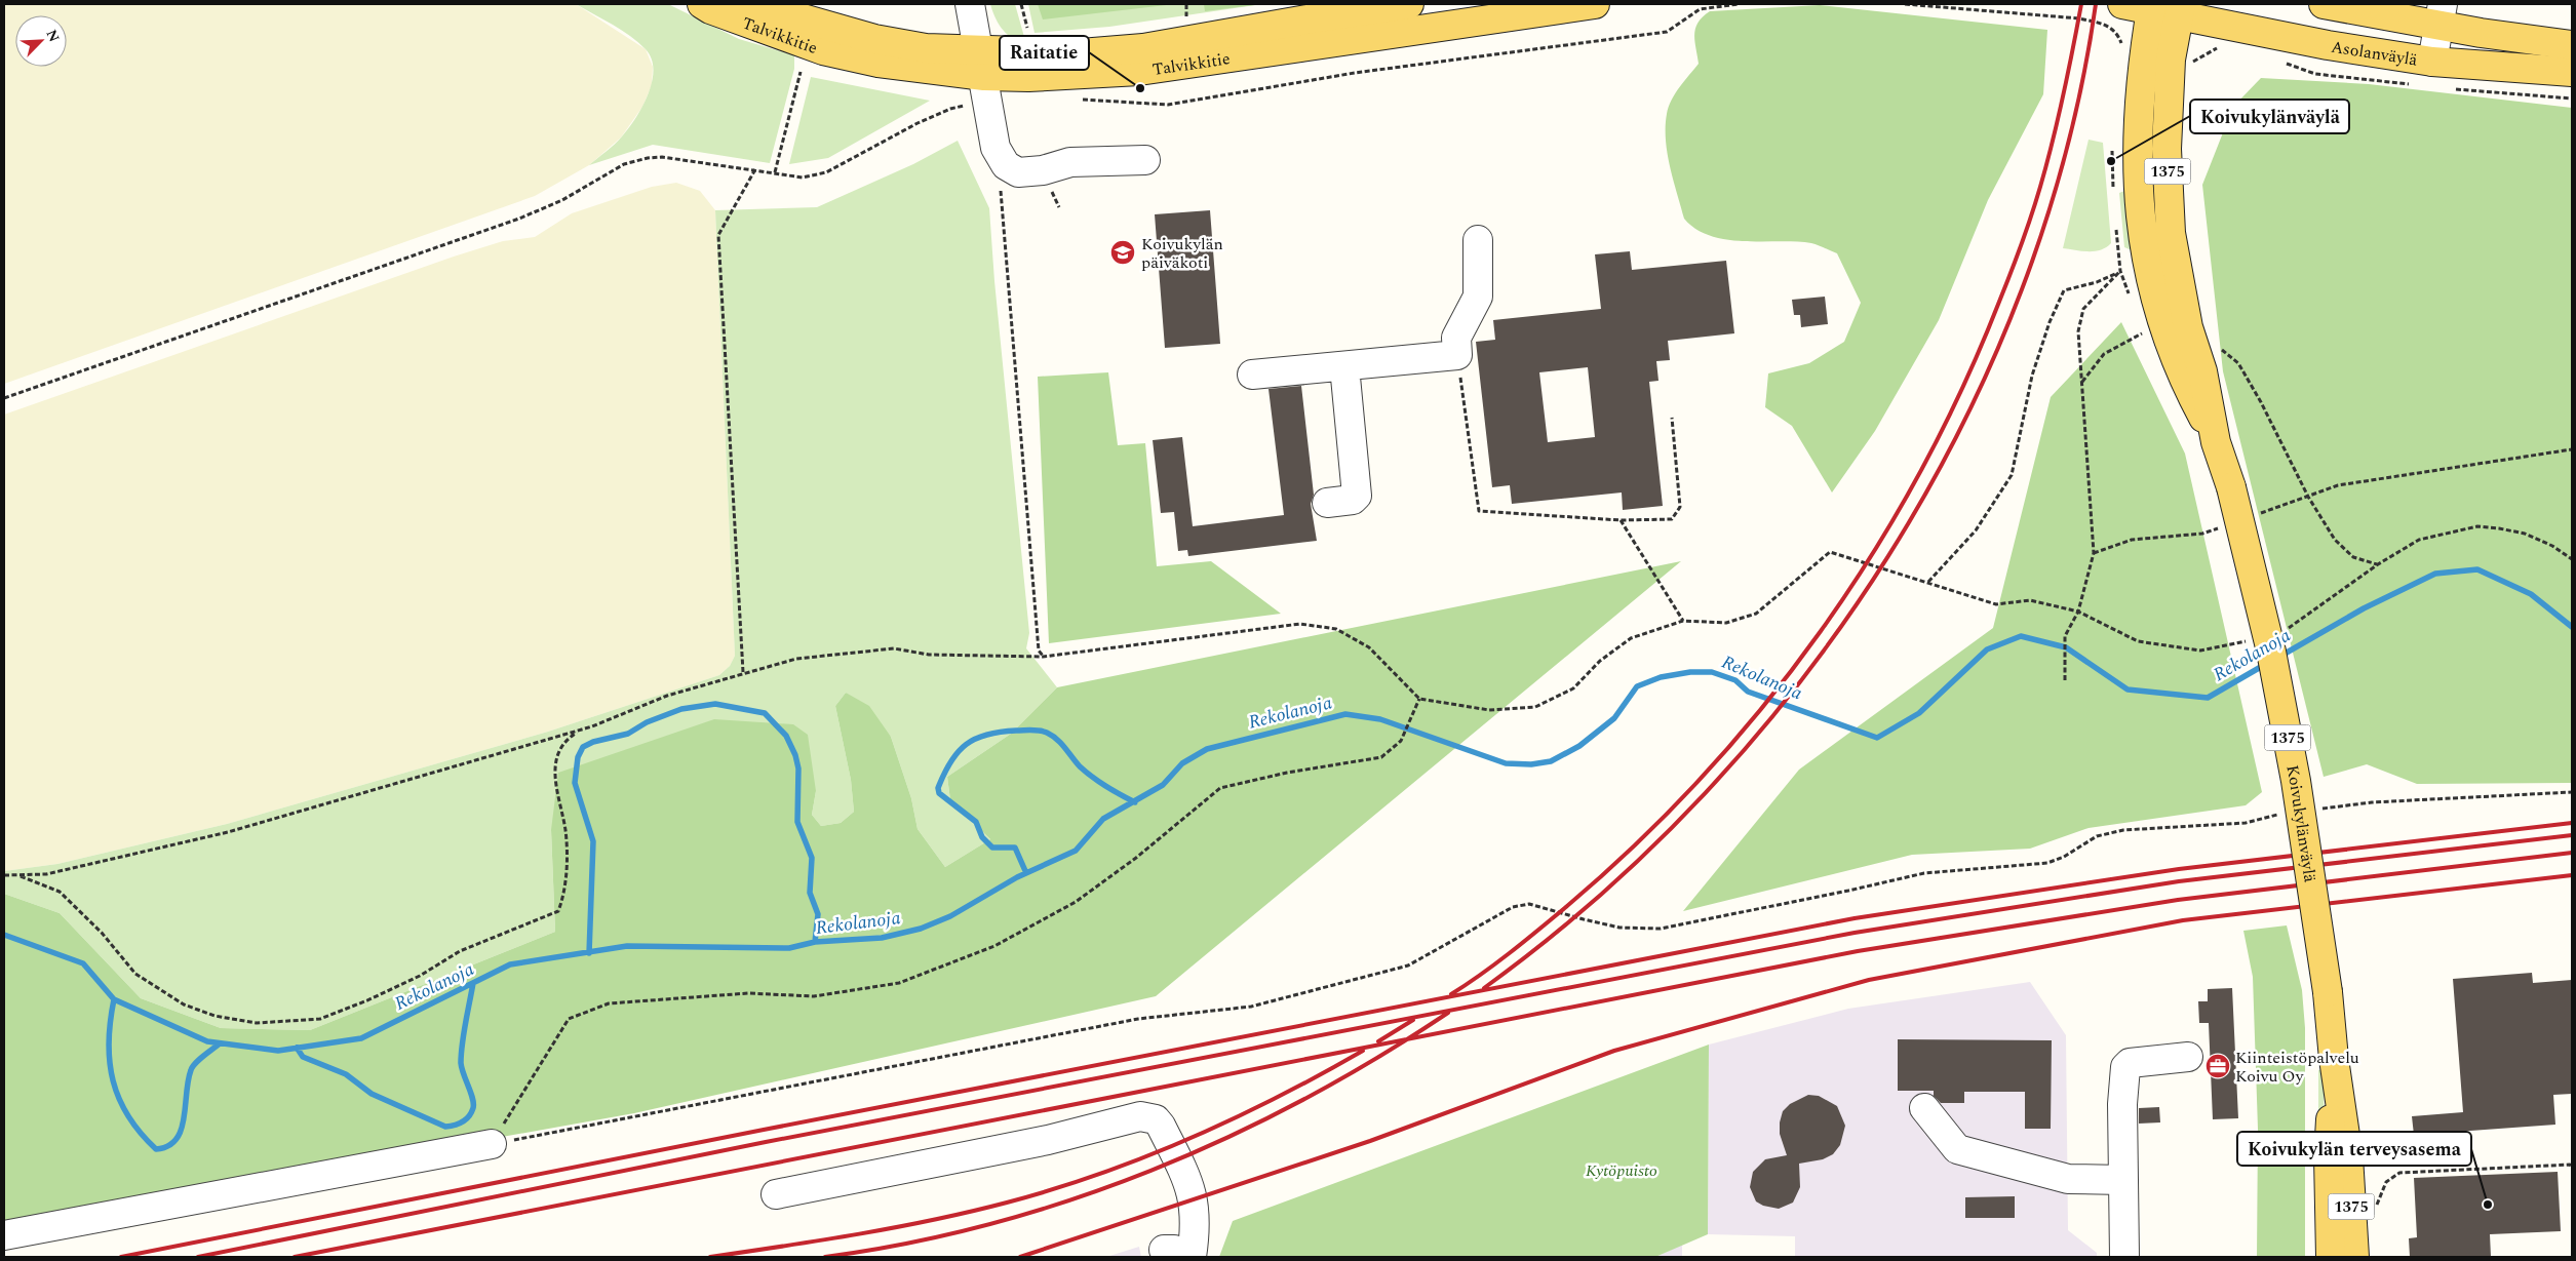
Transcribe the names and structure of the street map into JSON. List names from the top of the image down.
{
  "streets": {
    "main road": [
      "Talvikkitie",
      "Asolanväylä",
      "1375",
      "Koivukylänväylä"
    ]
  },
  "crossings": [
    ["Asolanväylä", "Koivukylänväylä"]
  ],
  "water": ["Rekolanoja"],
  "parks": ["Kytöpuisto"],
  "places": {
    "other": ["Raitatie", "Koivukylänväylä", "Koivukylän terveysasema"],
    "school or university": ["Koivukylän päiväkoti"],
    "office": ["Kiinteistöpalvelu Koivu Oy"]
  },
  "north": "top right"
}
